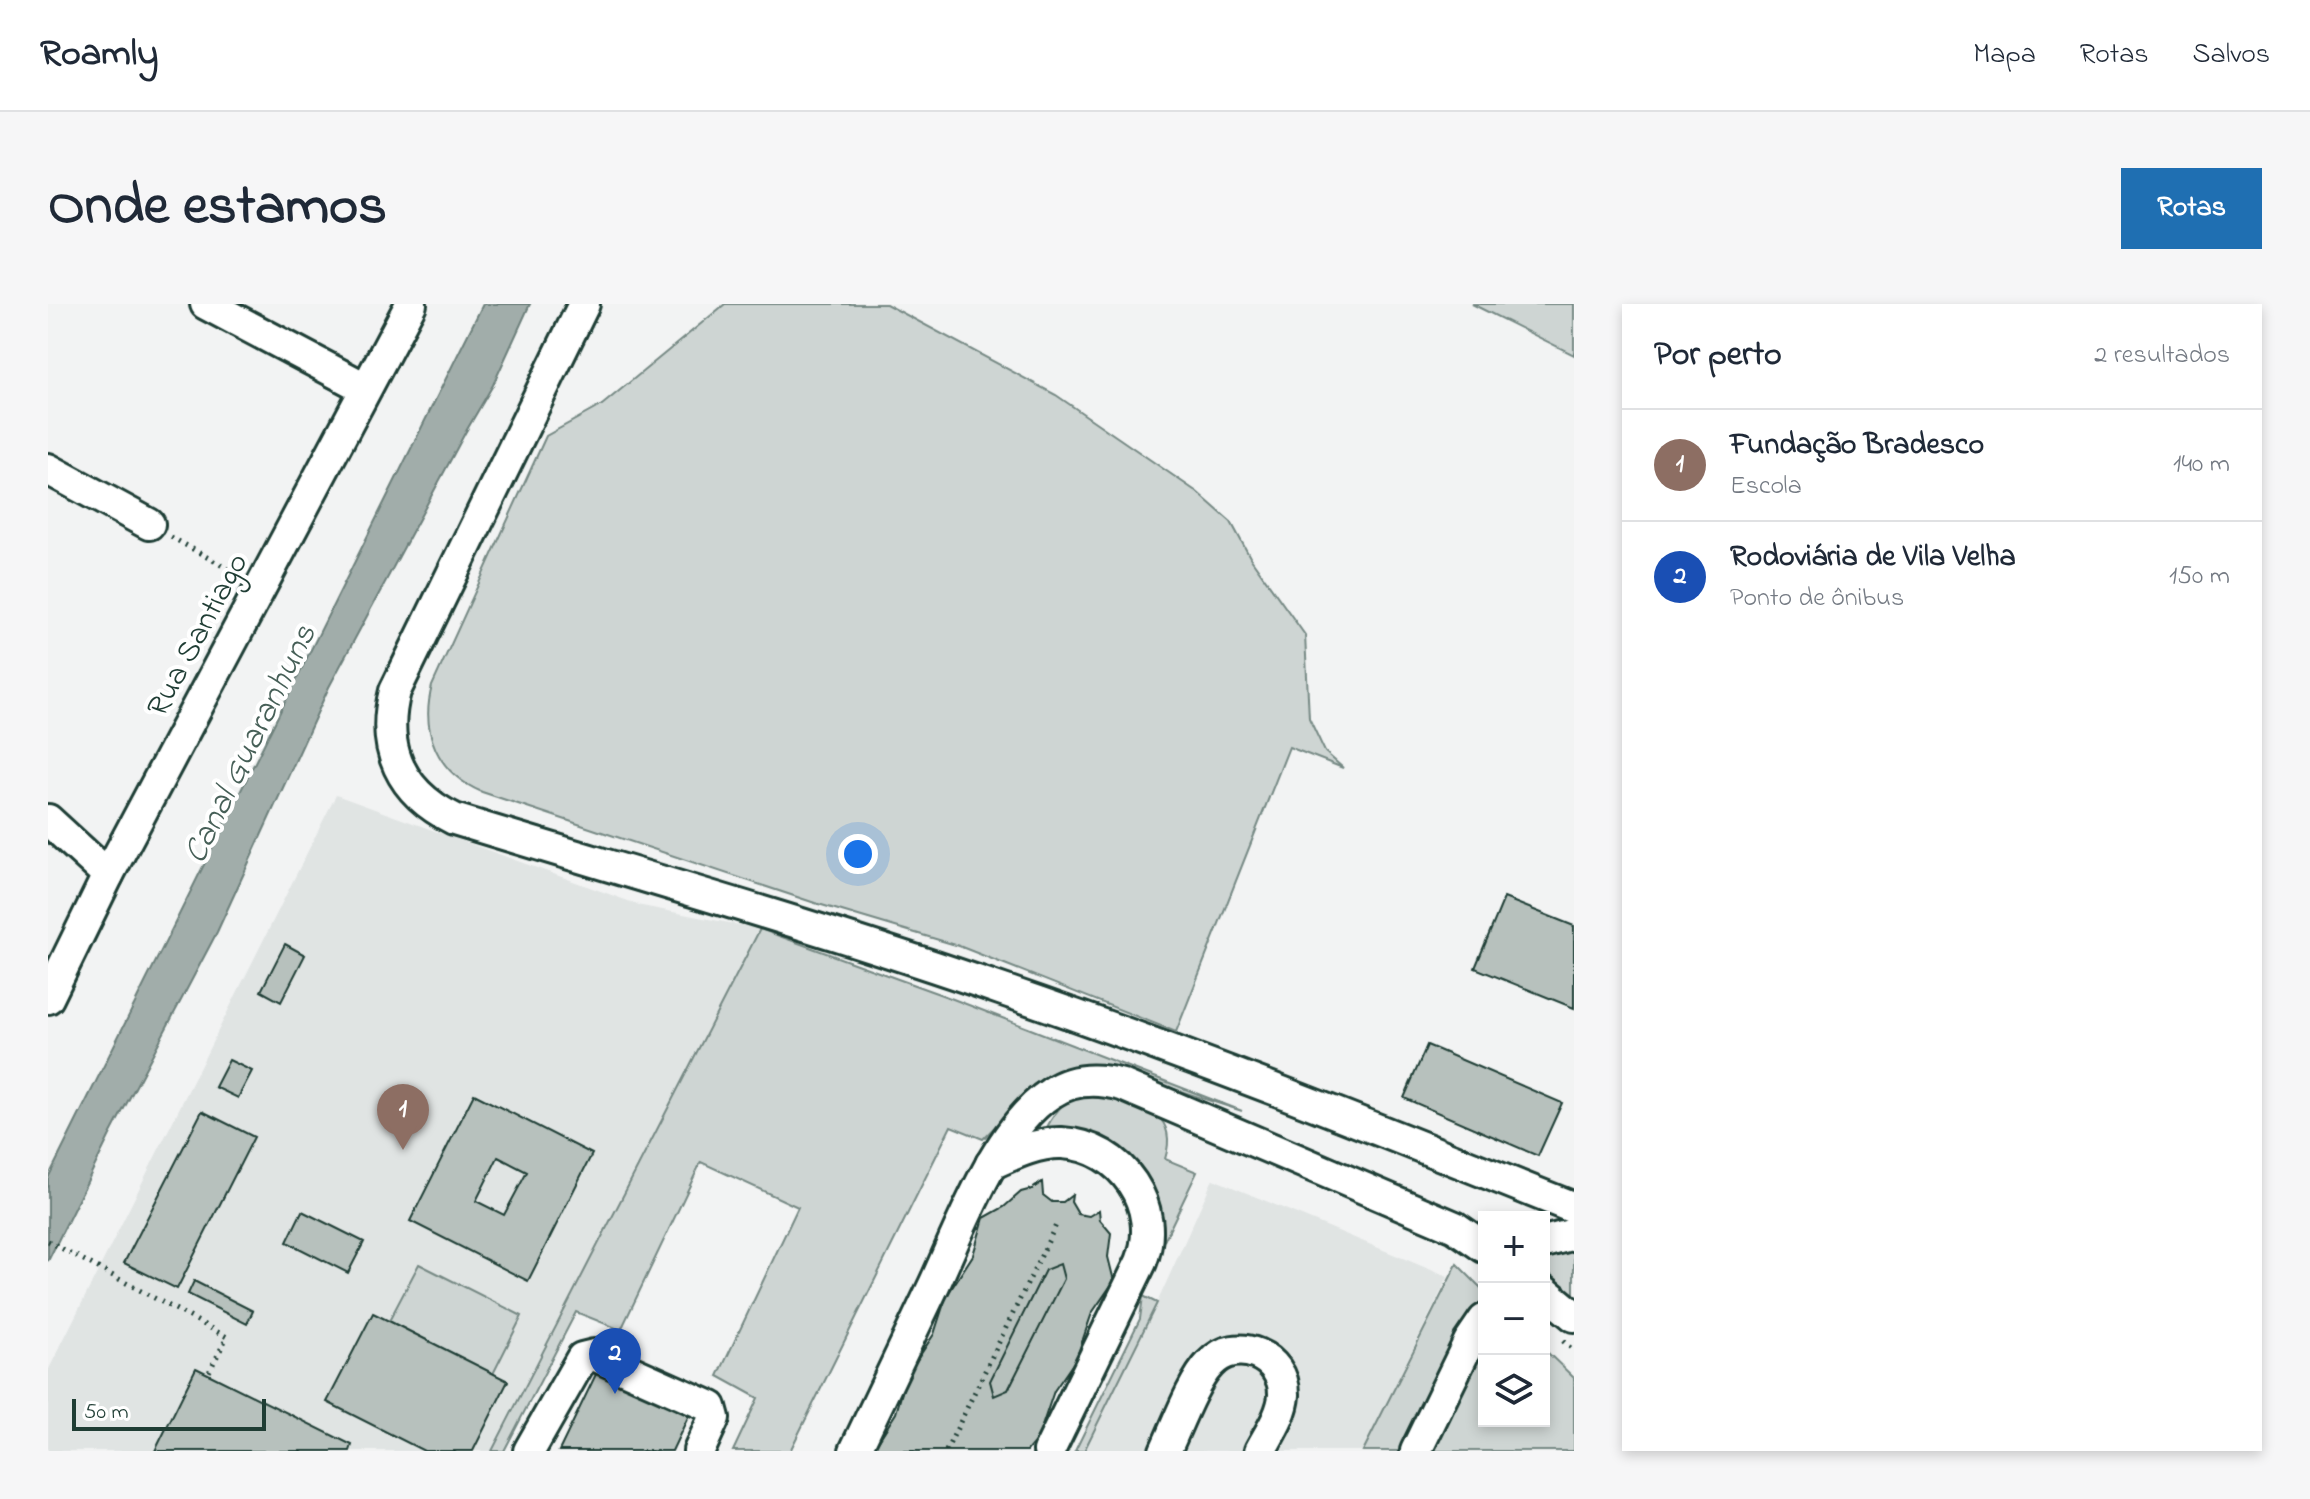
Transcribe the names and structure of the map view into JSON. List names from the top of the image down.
{
  "streets": {
    "street": ["Rua Santiago"]
  },
  "water": ["Canal Guaranhuns"],
  "scale_bar": "50 m",
  "page": {
    "header": "Roamly",
    "nav": ["Mapa", "Rotas", "Salvos"],
    "title": "Onde estamos",
    "buttons": "Rotas",
    "heading": ["Por perto", "2 resultados"],
    "list": [
      {
        "mark": "1",
        "name": "Fundação Bradesco",
        "note": "Escola",
        "value": "140 m"
      },
      {
        "mark": "2",
        "name": "Rodoviária de Vila Velha",
        "note": "Ponto de ônibus",
        "value": "150 m"
      }
    ],
    "pins": ["1", "2"],
    "map_buttons": ["+", "−"],
    "scale": "50 m"
  }
}
